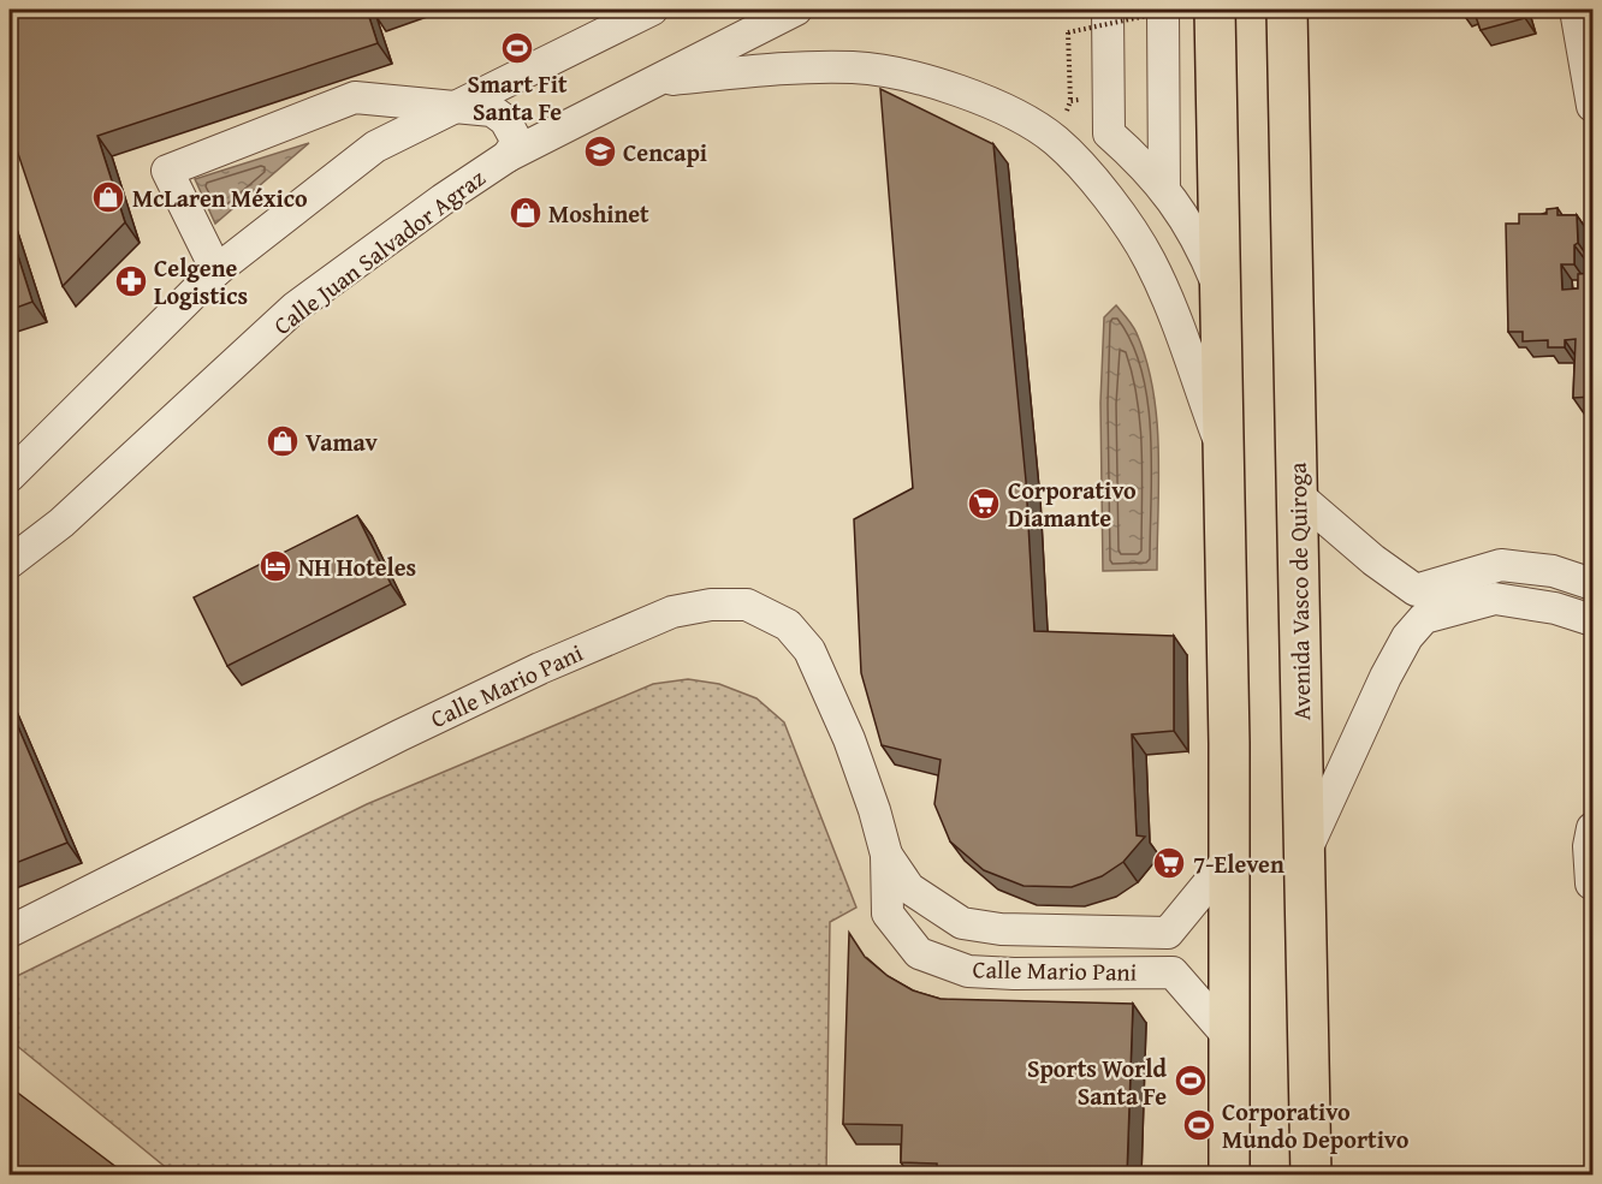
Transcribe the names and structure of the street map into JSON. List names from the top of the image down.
{
  "streets": {
    "main road": ["Avenida Vasco de Quiroga"],
    "street": ["Calle Juan Salvador Agraz", "Calle Mario Pani"]
  },
  "places": {
    "sports": ["Smart Fit Santa Fe", "Sports World Santa Fe", "Corporativo Mundo Deportivo"],
    "school or university": ["Cencapi"],
    "shop": ["McLaren México", "Moshinet", "Vamav"],
    "pharmacy": ["Celgene Logistics"],
    "supermarket": ["Corporativo Diamante", "7-Eleven"],
    "hotel": ["NH Hoteles"]
  }
}
